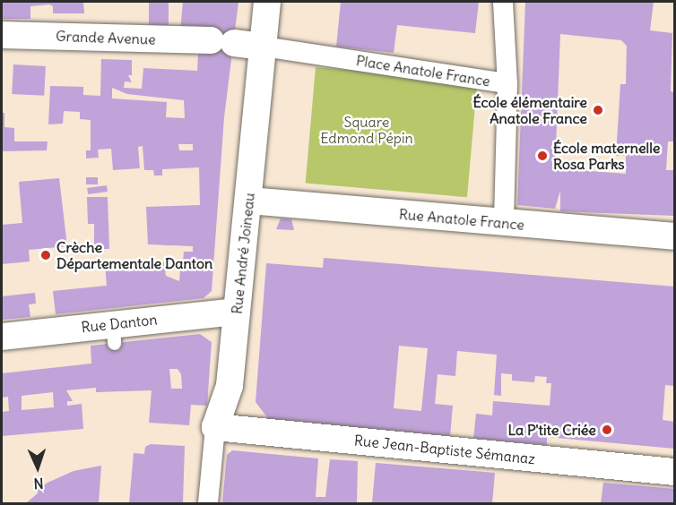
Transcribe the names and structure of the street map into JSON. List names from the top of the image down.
{
  "streets": {
    "street": [
      "Grande Avenue",
      "Place Anatole France",
      "Rue Anatole France",
      "Rue André Joineau",
      "Rue Danton",
      "Rue Jean-Baptiste Sémanaz"
    ]
  },
  "crossings": [
    ["Grande Avenue", "Place Anatole France"],
    ["Grande Avenue", "Rue André Joineau"],
    ["Place Anatole France", "Rue Anatole France"],
    ["Place Anatole France", "Rue André Joineau"],
    ["Rue Anatole France", "Rue André Joineau"],
    ["Rue André Joineau", "Rue Danton"],
    ["Rue André Joineau", "Rue Jean-Baptiste Sémanaz"]
  ],
  "parks": ["Square Edmond Pépin"],
  "places": [
    "École élémentaire Anatole France",
    "École maternelle Rosa Parks",
    "Crèche Départementale Danton",
    "La P'tite Criée"
  ],
  "north": "bottom"
}
